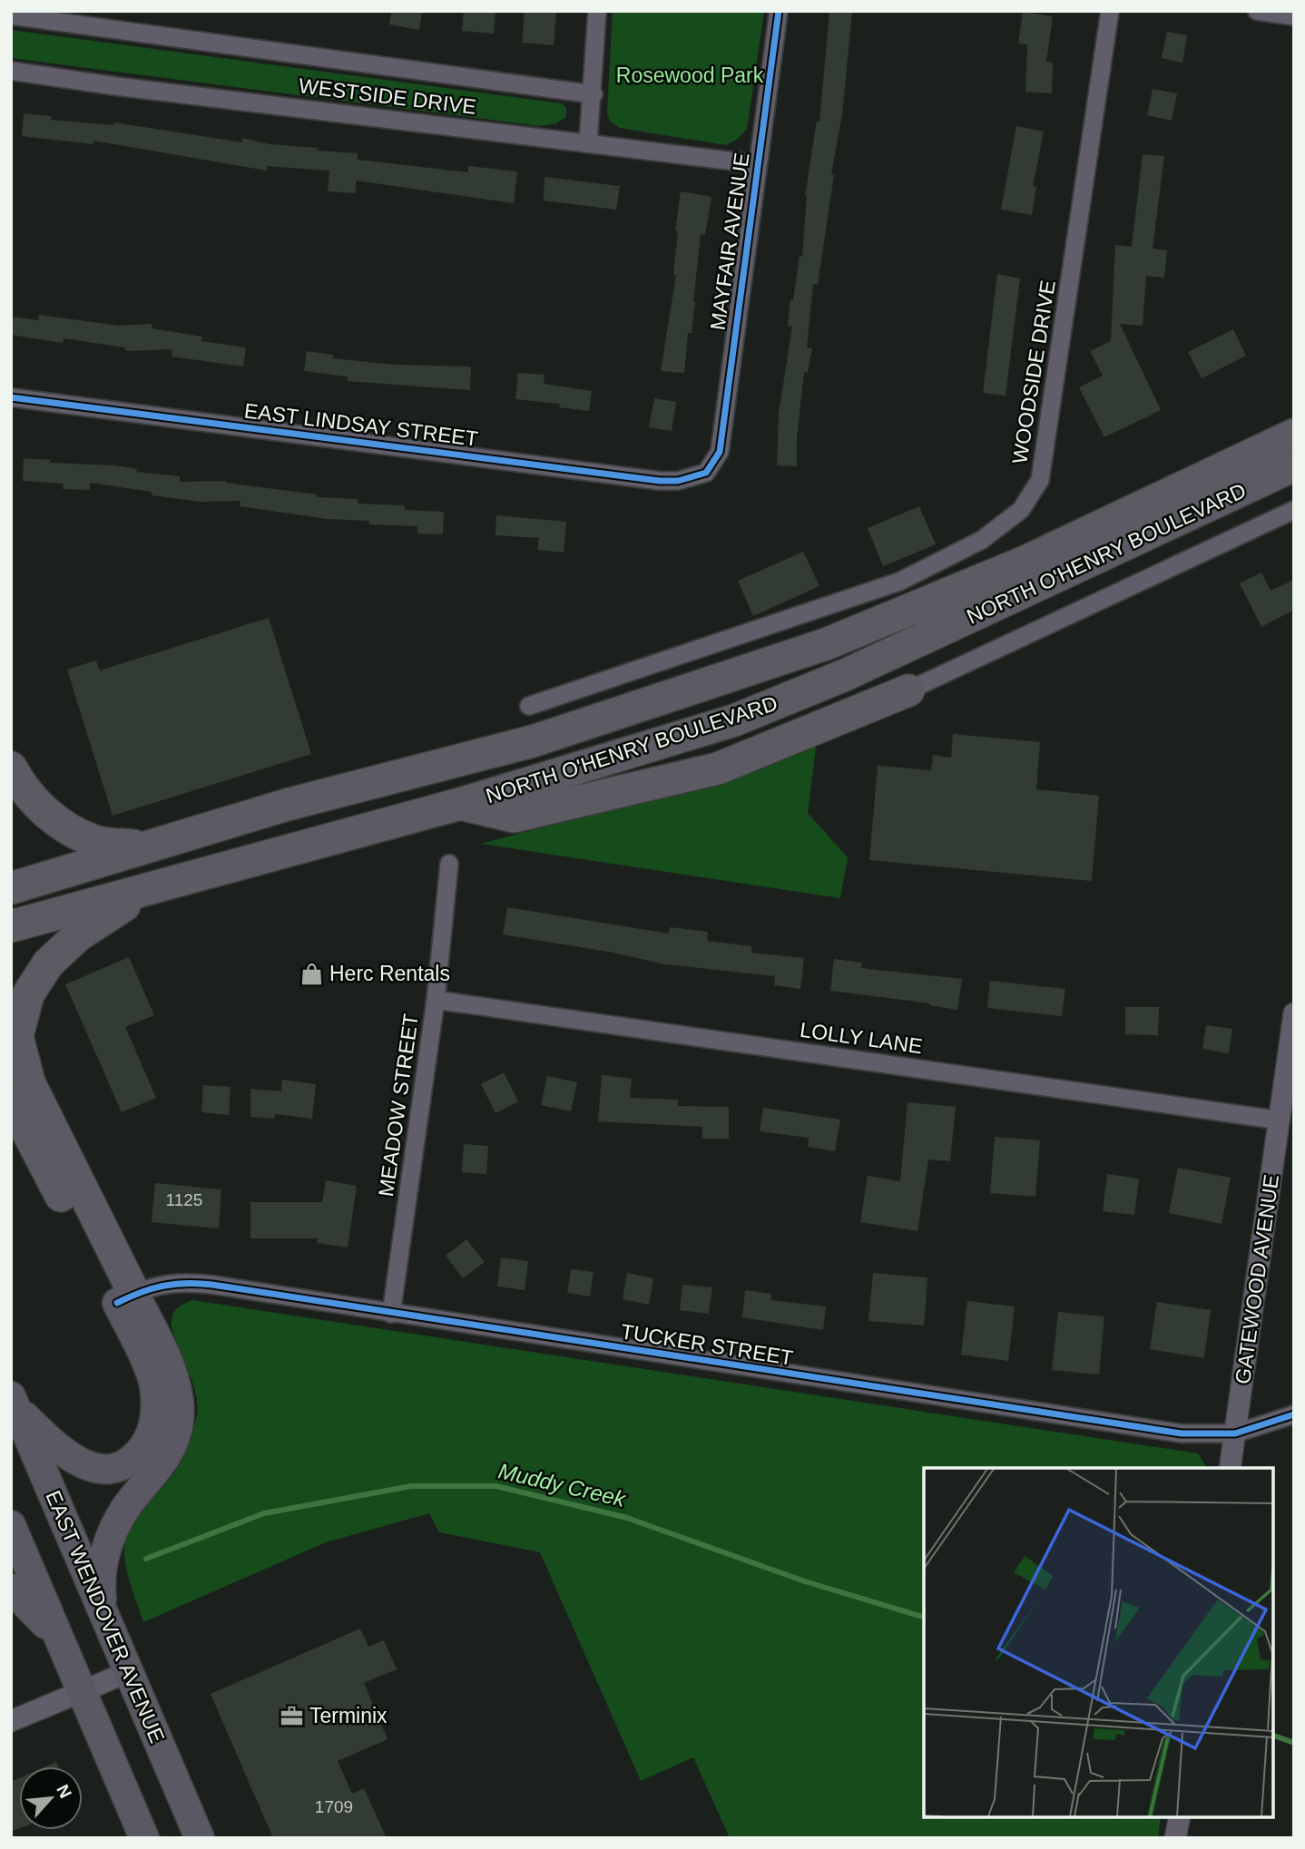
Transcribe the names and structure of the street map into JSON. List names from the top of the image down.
{
  "streets": {
    "highway": ["NORTH O'HENRY BOULEVARD", "EAST WENDOVER AVENUE"],
    "street": [
      "WESTSIDE DRIVE",
      "MAYFAIR AVENUE",
      "WOODSIDE DRIVE",
      "EAST LINDSAY STREET",
      "LOLLY LANE",
      "MEADOW STREET",
      "GATEWOOD AVENUE",
      "TUCKER STREET"
    ]
  },
  "crossings": [
    ["WESTSIDE DRIVE", "MAYFAIR AVENUE"],
    ["MAYFAIR AVENUE", "EAST LINDSAY STREET"],
    ["LOLLY LANE", "MEADOW STREET"],
    ["LOLLY LANE", "GATEWOOD AVENUE"],
    ["MEADOW STREET", "TUCKER STREET"],
    ["GATEWOOD AVENUE", "TUCKER STREET"]
  ],
  "water": ["Muddy Creek"],
  "parks": ["Rosewood Park"],
  "places": {
    "shop": ["Herc Rentals"],
    "office": ["Terminix"]
  },
  "house_numbers": ["1125", "1709"],
  "north": "top right"
}
